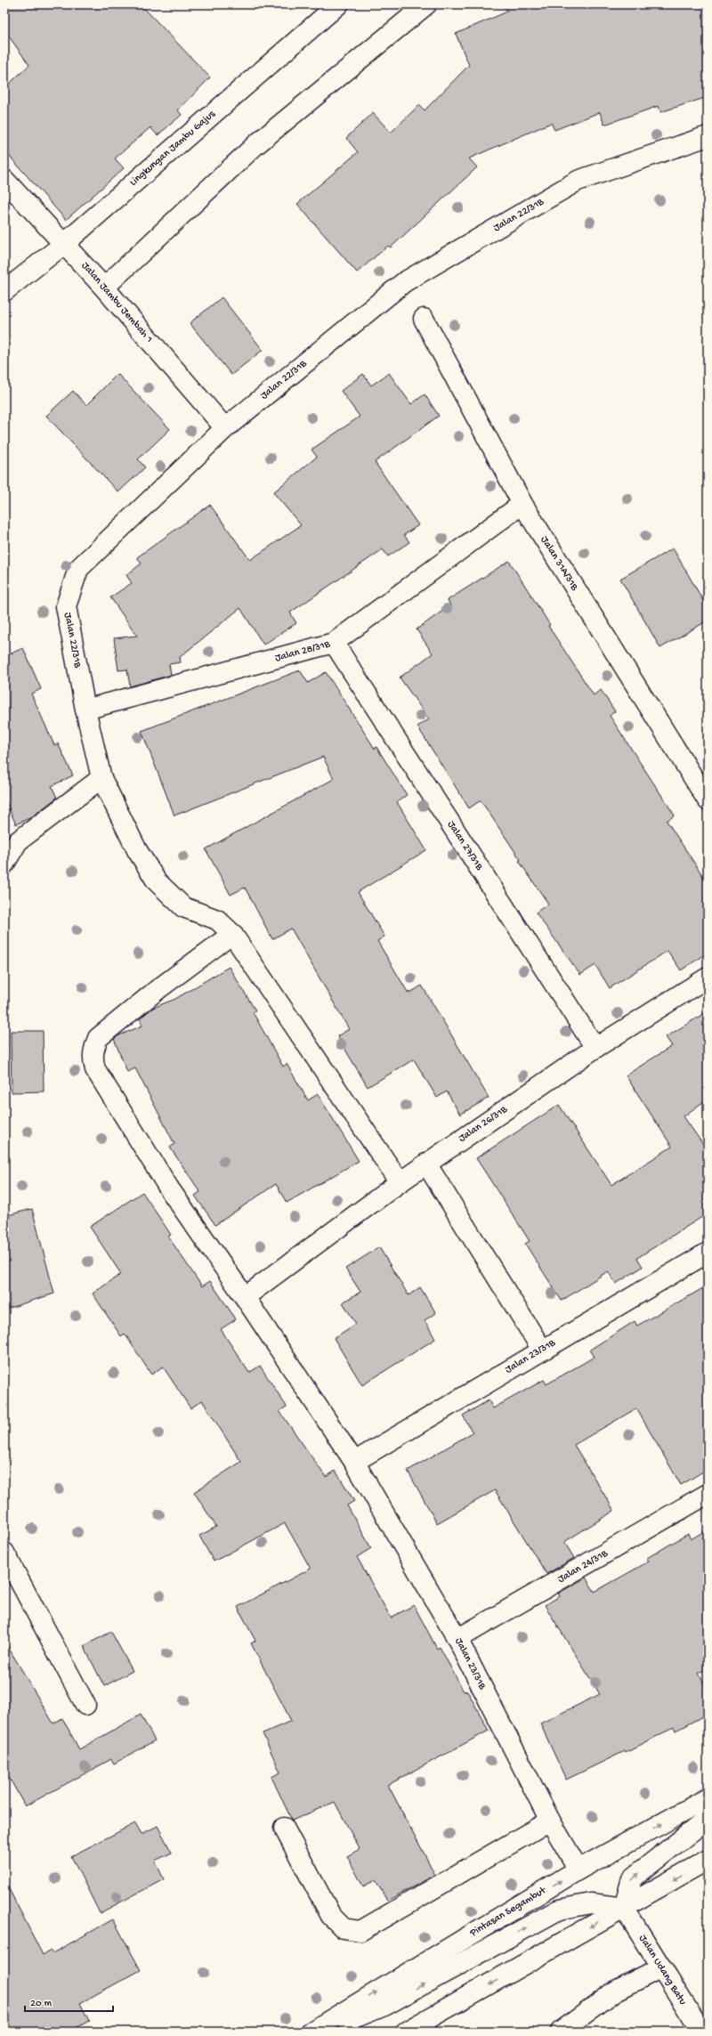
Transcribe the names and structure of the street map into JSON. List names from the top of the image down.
{
  "streets": {
    "street": [
      "Lingkungan Jambu Gajus",
      "Jalan 22/31B",
      "Jalan Jambu Jembah 1",
      "Jalan 31A/31B",
      "Jalan 28/31B",
      "Jalan 27/31B",
      "Jalan 26/31B",
      "Jalan 23/31B",
      "Jalan 24/31B",
      "Pintasan Segambut",
      "Jalan Udang Batu"
    ]
  },
  "crossings": [
    ["Lingkungan Jambu Gajus", "Jalan Jambu Jembah 1"],
    ["Jalan 22/31B", "Jalan Jambu Jembah 1"],
    ["Jalan 22/31B", "Jalan 28/31B"],
    ["Jalan 22/31B", "Jalan 26/31B"],
    ["Jalan 22/31B", "Jalan 23/31B"],
    ["Jalan 31A/31B", "Jalan 28/31B"],
    ["Jalan 28/31B", "Jalan 27/31B"],
    ["Jalan 27/31B", "Jalan 26/31B"],
    ["Jalan 26/31B", "Jalan 23/31B"],
    ["Jalan 23/31B", "Jalan 24/31B"],
    ["Jalan 23/31B", "Pintasan Segambut"]
  ],
  "scale_bar": "20 m"
}
